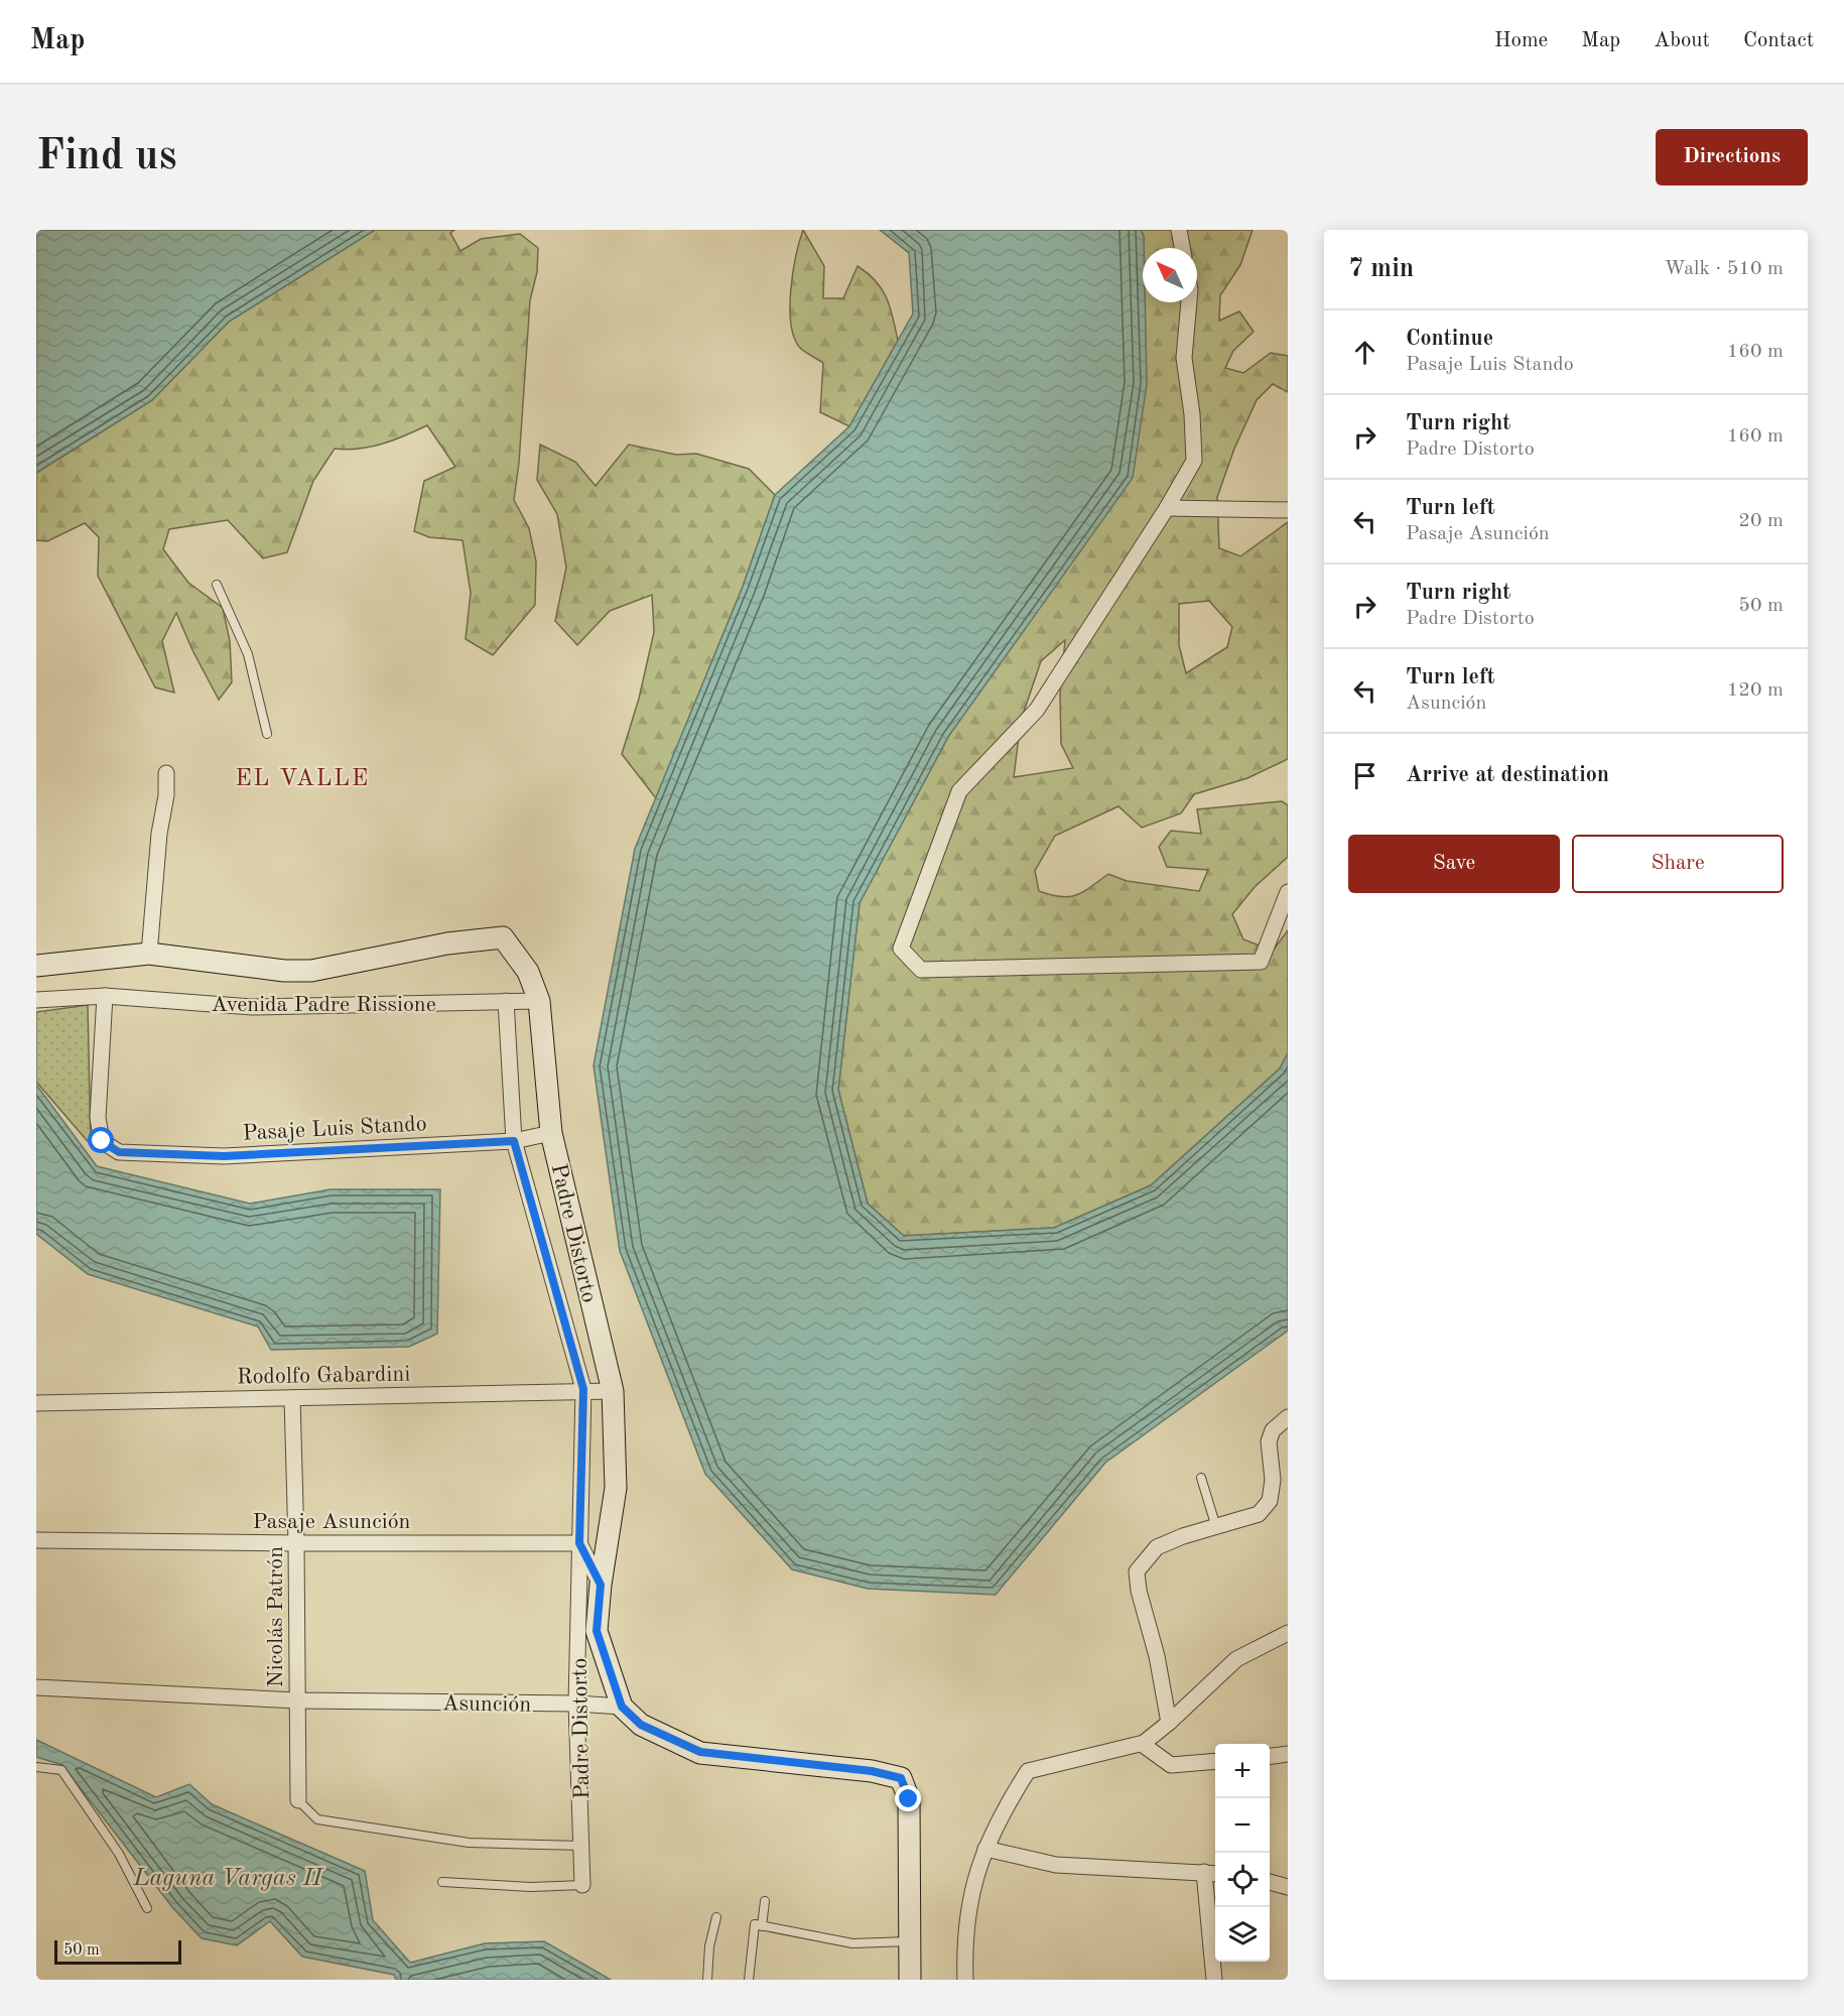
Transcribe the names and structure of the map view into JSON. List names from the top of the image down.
{
  "streets": {
    "street": [
      "Avenida Padre Rissione",
      "Pasaje Luis Stando",
      "Padre Distorto",
      "Rodolfo Gabardini",
      "Pasaje Asunción",
      "Nicolás Patrón",
      "Asunción"
    ]
  },
  "crossings": [
    ["Avenida Padre Rissione", "Pasaje Luis Stando"],
    ["Avenida Padre Rissione", "Padre Distorto"],
    ["Pasaje Luis Stando", "Padre Distorto"],
    ["Padre Distorto", "Rodolfo Gabardini"],
    ["Padre Distorto", "Pasaje Asunción"],
    ["Padre Distorto", "Asunción"],
    ["Rodolfo Gabardini", "Nicolás Patrón"],
    ["Pasaje Asunción", "Nicolás Patrón"],
    ["Nicolás Patrón", "Asunción"]
  ],
  "districts": ["EL VALLE"],
  "water": ["Laguna Vargas II"],
  "scale_bar": "50 m",
  "north": "top left",
  "page": {
    "header": "Map",
    "nav": [
      "Home",
      "Map",
      "About",
      "Contact"
    ],
    "buttons": [
      "Directions",
      ["Save", "Share"]
    ],
    "title": "Find us",
    "heading": ["7 min", "Walk · 510 m"],
    "list": [
      ["Continue", "Pasaje Luis Stando", "160 m"],
      ["Turn right", "Padre Distorto", "160 m"],
      ["Turn left", "Pasaje Asunción", "20 m"],
      ["Turn right", "Padre Distorto", "50 m"],
      ["Turn left", "Asunción", "120 m"],
      "Arrive at destination"
    ],
    "map_buttons": ["+", "−"],
    "scale": "50 m"
  }
}
